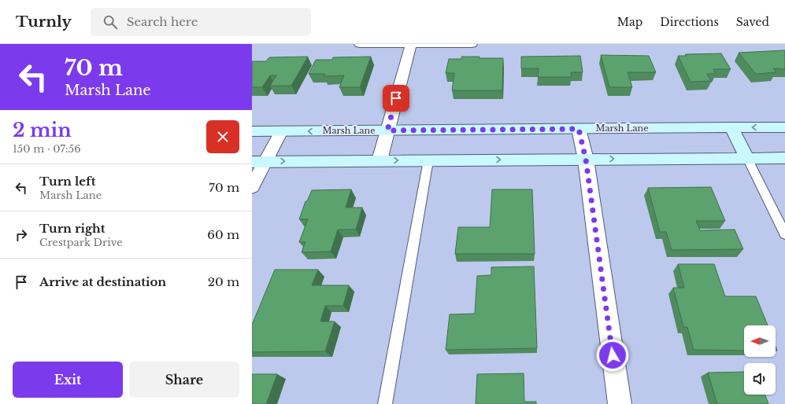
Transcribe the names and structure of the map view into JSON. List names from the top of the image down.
{
  "streets": {
    "main road": ["Marsh Lane"]
  },
  "north": "left",
  "page": {
    "header": "Turnly",
    "search": "Search here",
    "nav": ["Map", "Directions", "Saved"],
    "turn": ["70 m", "Marsh Lane"],
    "heading": ["2 min", "150 m · 07:56"],
    "list": [
      {
        "name": "Turn left",
        "note": "Marsh Lane",
        "value": "70 m"
      },
      {
        "name": "Turn right",
        "note": "Crestpark Drive",
        "value": "60 m"
      },
      {
        "name": "Arrive at destination",
        "value": "20 m"
      }
    ],
    "buttons": ["Exit", "Share"]
  }
}
